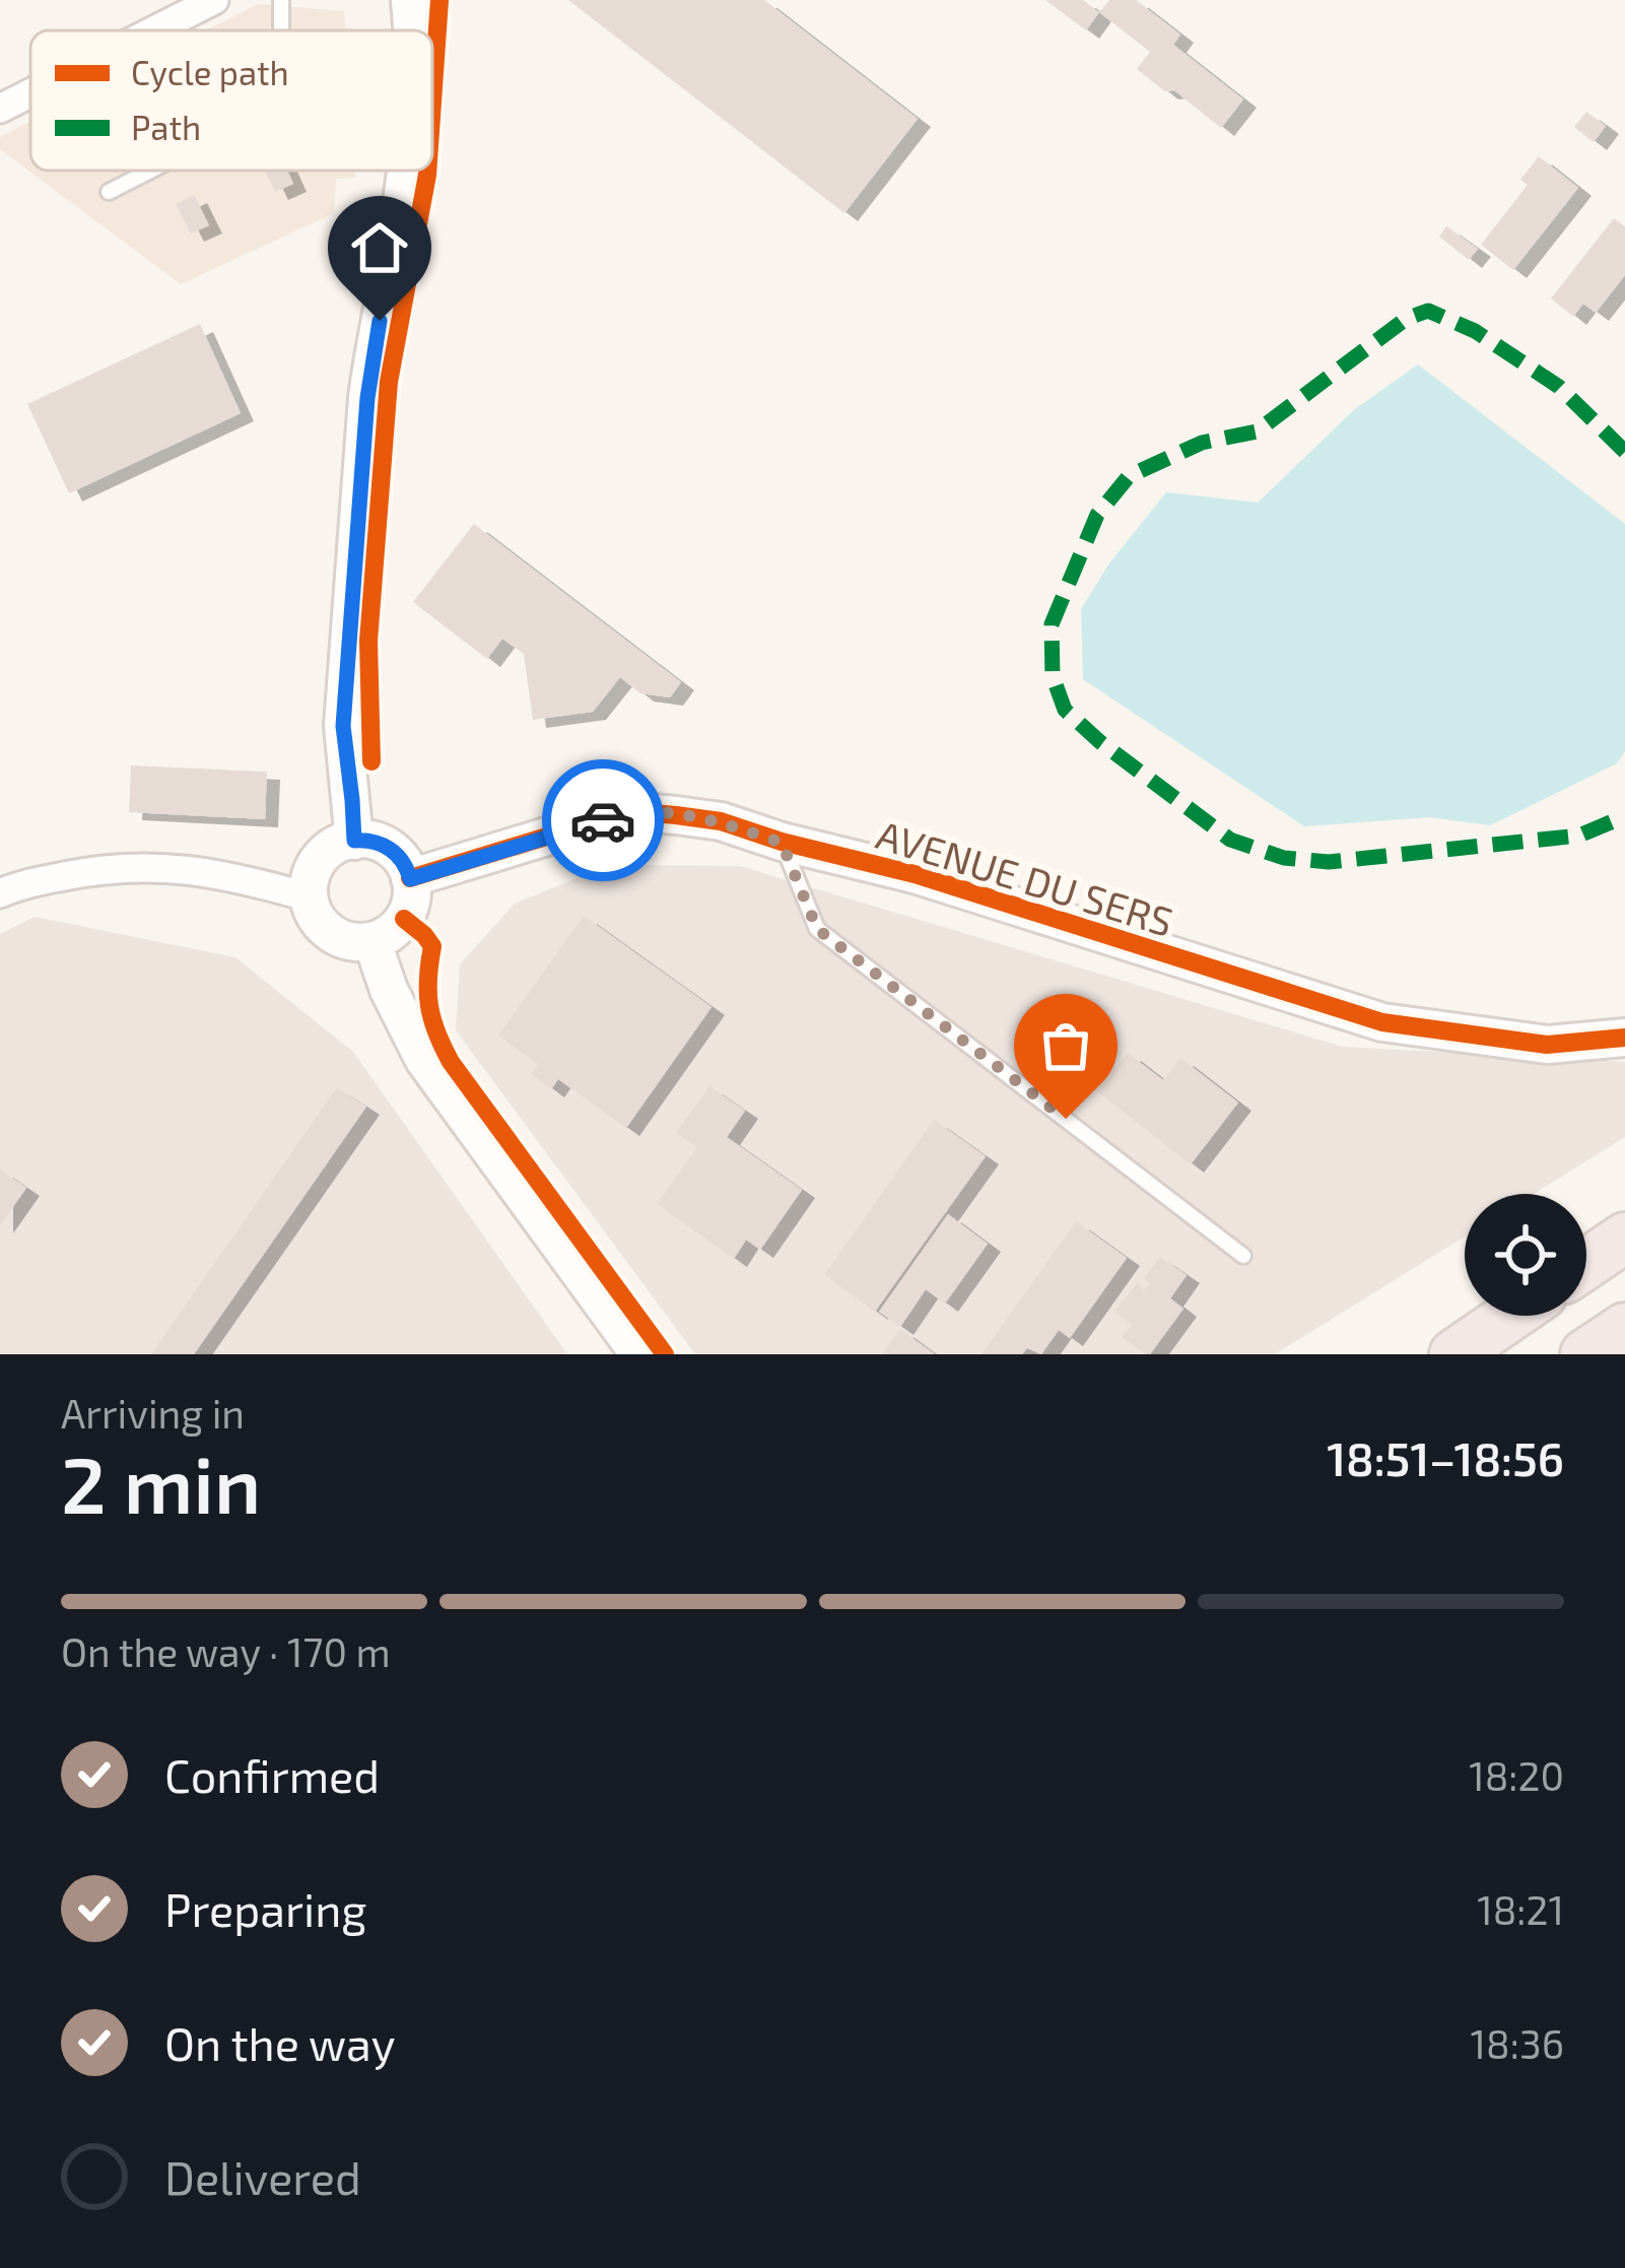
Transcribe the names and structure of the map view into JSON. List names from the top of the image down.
{
  "streets": {
    "street": ["AVENUE DU SERS"]
  },
  "legend": ["Cycle path", "Path"],
  "page": {
    "heading": ["2 min", "Arriving in", "18:51–18:56"],
    "bar": "On the way · 170 m",
    "list": [
      ["Confirmed", "18:20"],
      ["Preparing", "18:21"],
      ["On the way", "18:36"],
      "Delivered"
    ]
  }
}
